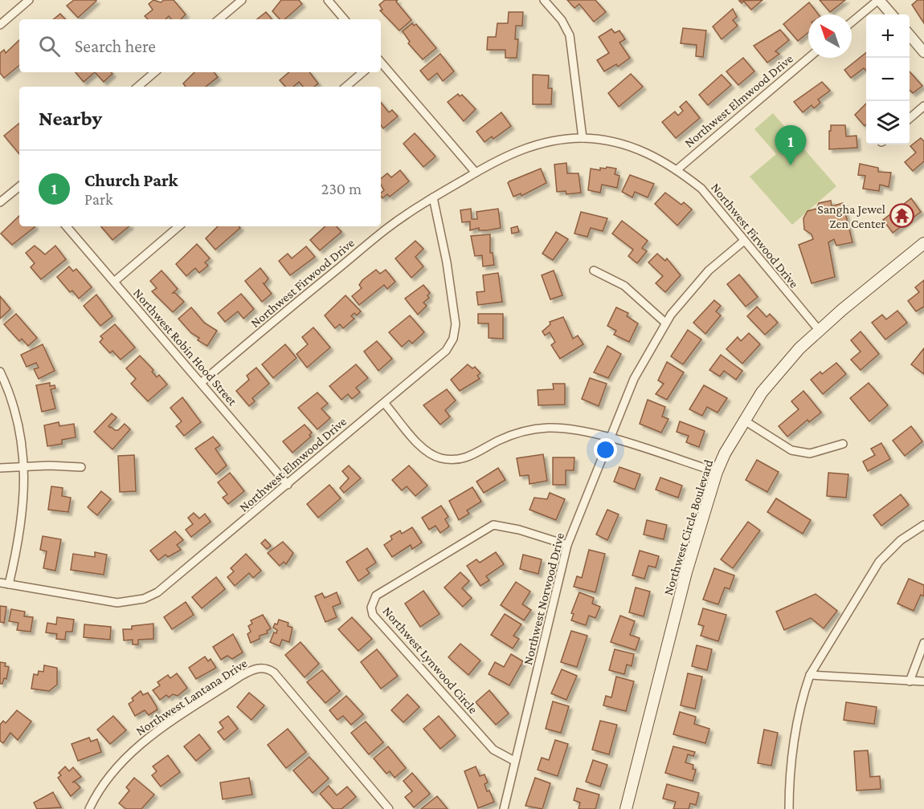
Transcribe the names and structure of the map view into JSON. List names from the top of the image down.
{
  "streets": {
    "main road": ["Northwest Circle Boulevard"],
    "street": [
      "Northwest Elmwood Drive",
      "Northwest Firwood Drive",
      "Northwest Robin Hood Street",
      "Northwest Norwood Drive",
      "Northwest Lynwood Circle",
      "Northwest Lantana Drive"
    ]
  },
  "crossings": [
    ["Northwest Elmwood Drive", "Northwest Firwood Drive"],
    ["Northwest Elmwood Drive", "Northwest Robin Hood Street"],
    ["Northwest Firwood Drive", "Northwest Robin Hood Street"],
    ["Northwest Firwood Drive", "Northwest Circle Boulevard"],
    ["Northwest Firwood Drive", "Northwest Norwood Drive"],
    ["Northwest Norwood Drive", "Northwest Lynwood Circle"]
  ],
  "places": {
    "temple": ["Sangha Jewel Zen Center"]
  },
  "north": "top left",
  "page": {
    "map_buttons": ["+", "−"],
    "search": "Search here",
    "heading": "Nearby",
    "pins": "1",
    "list": [
      {
        "mark": "1",
        "name": "Church Park",
        "note": "Park",
        "value": "230 m"
      }
    ]
  }
}
